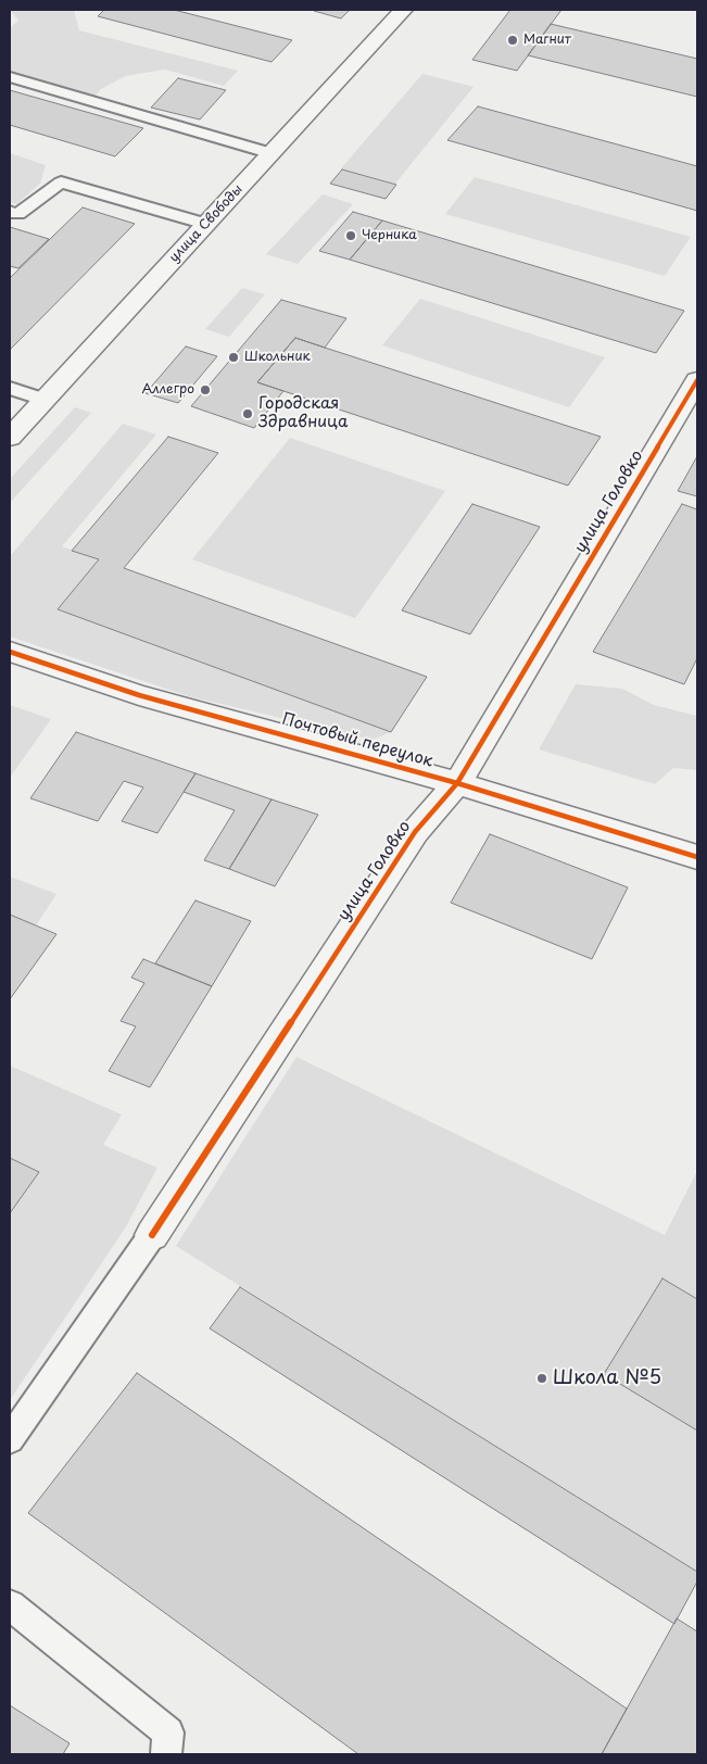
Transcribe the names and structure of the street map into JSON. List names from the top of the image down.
{
  "streets": {
    "street": ["улица Свободы", "улица Головко", "Почтовый переулок"]
  },
  "crossings": [
    ["улица Головко", "Почтовый переулок"]
  ],
  "places": [
    "Магнит",
    "Черника",
    "Школьник",
    "Аллегро",
    "Городская Здравница",
    "Школа №5"
  ]
}
